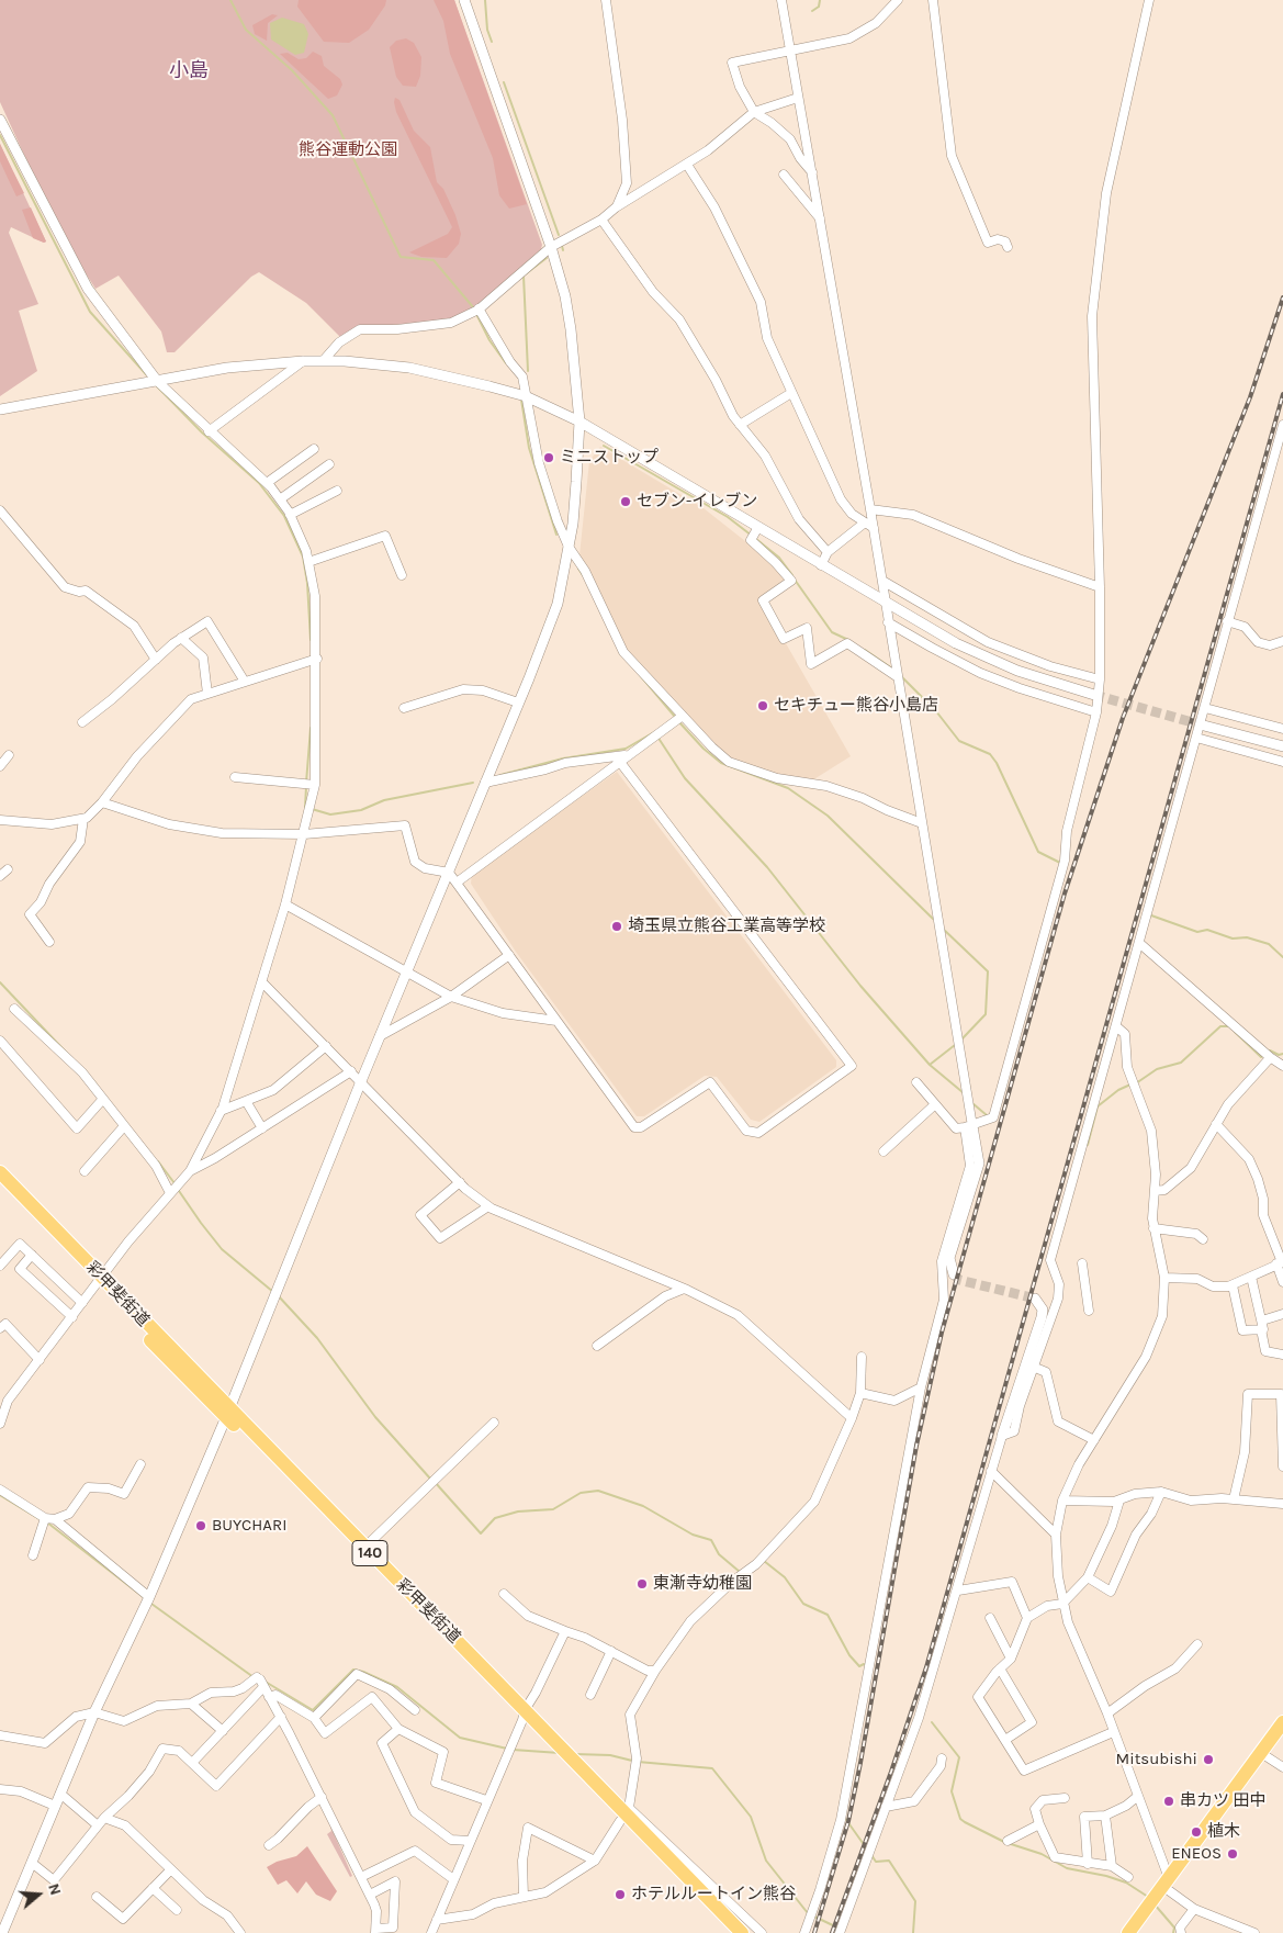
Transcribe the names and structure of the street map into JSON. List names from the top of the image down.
{
  "streets": {
    "highway": ["彩甲斐街道", "140"]
  },
  "districts": ["小島"],
  "parks": ["熊谷運動公園"],
  "places": [
    "ミニストップ",
    "セブン-イレブン",
    "セキチュー熊谷小島店",
    "埼玉県立熊谷工業高等学校",
    "BUYCHARI",
    "東漸寺幼稚園",
    "Mitsubishi",
    "串カツ 田中",
    "植木",
    "ENEOS",
    "ホテルルートイン熊谷"
  ],
  "north": "right"
}
